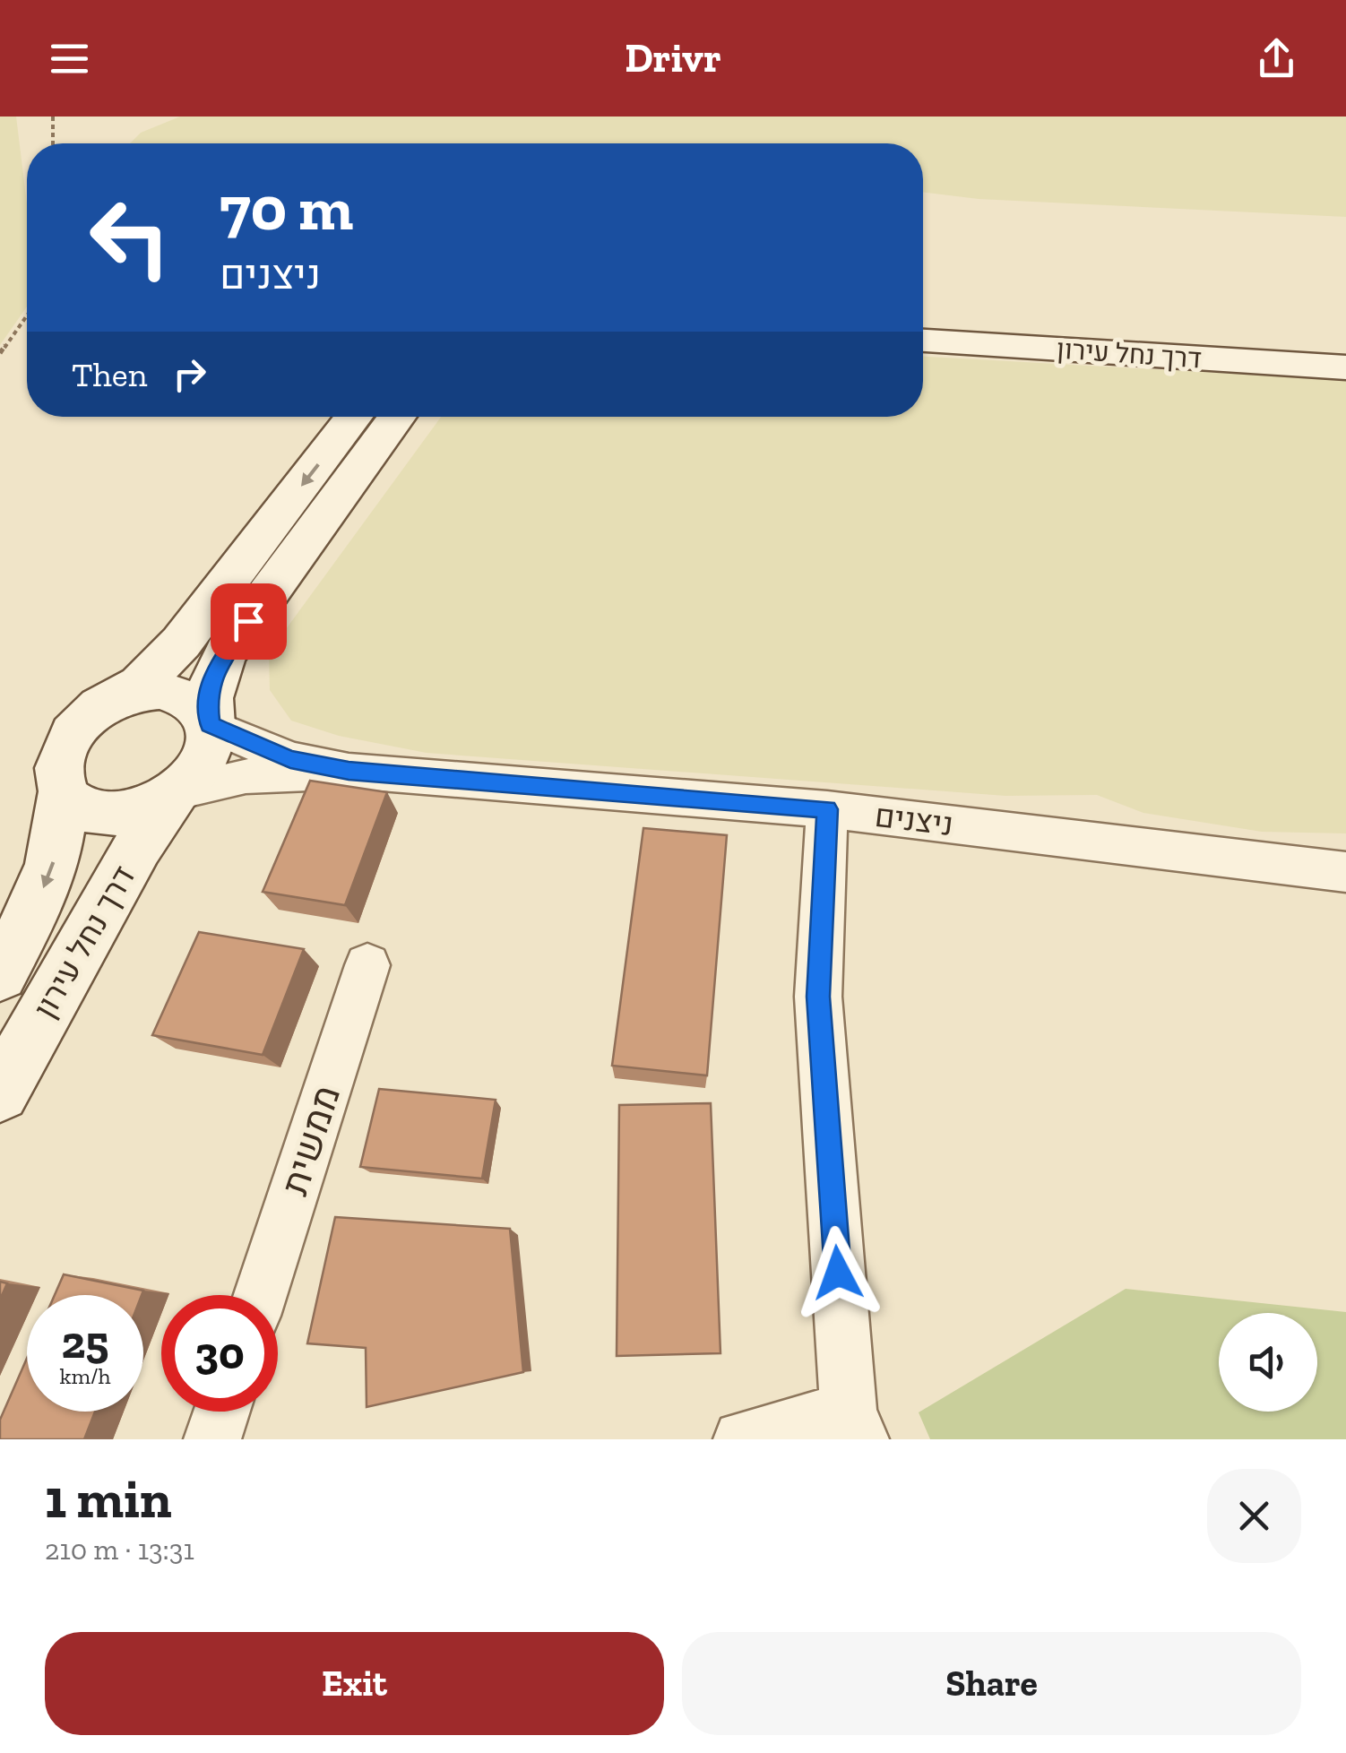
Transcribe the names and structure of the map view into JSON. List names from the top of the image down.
{
  "streets": {
    "street": ["דרך נחל עירון", "ניצנים", "ממשית"]
  },
  "crossings": [
    ["דרך נחל עירון", "ניצנים"]
  ],
  "page": {
    "header": "Drivr",
    "turn": ["70 m", "ניצנים"],
    "then": "Then",
    "speed": "25 km/h",
    "limit": "30",
    "heading": ["1 min", "210 m · 13:31"],
    "buttons": ["Exit", "Share"]
  }
}
